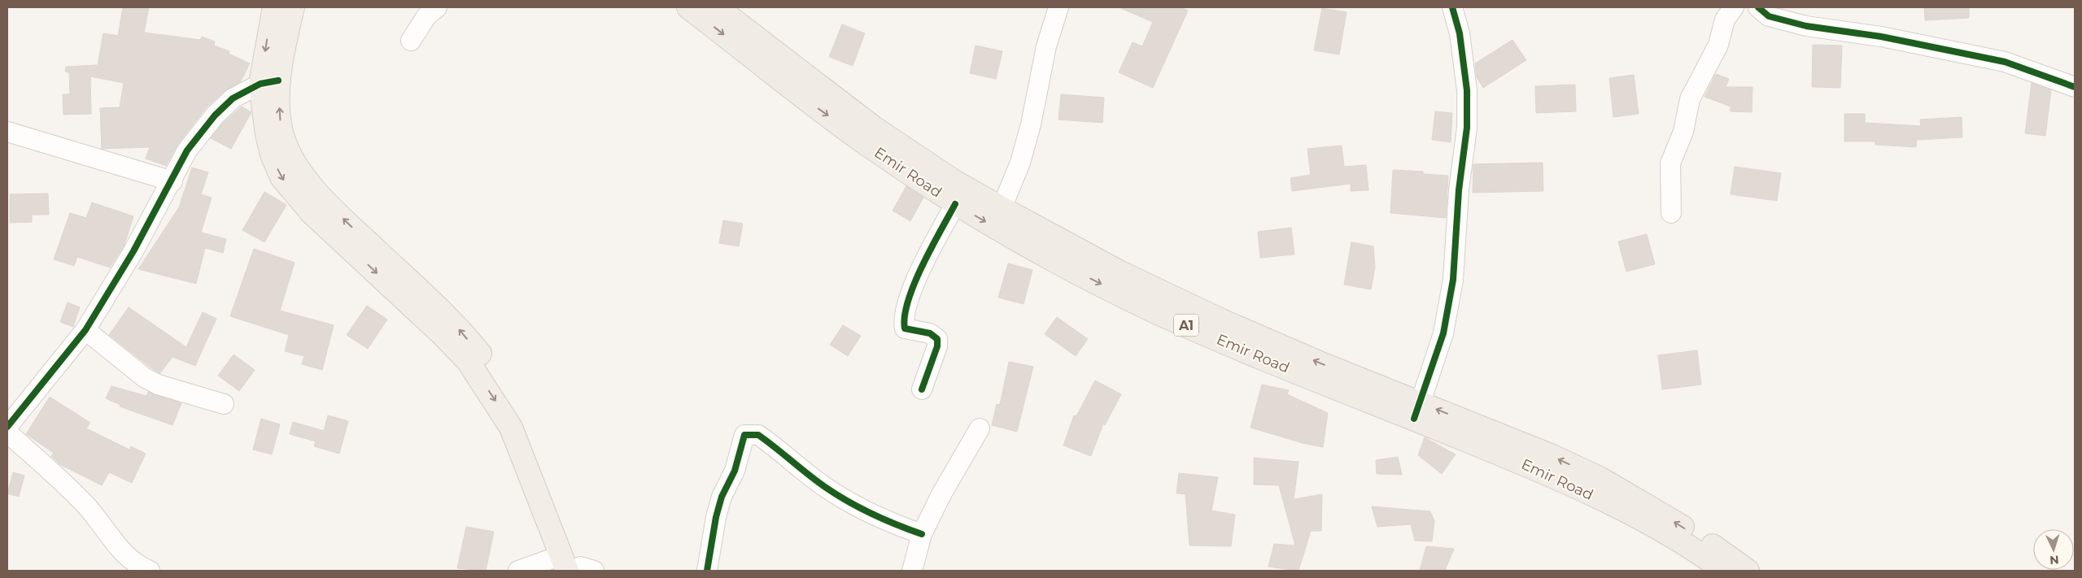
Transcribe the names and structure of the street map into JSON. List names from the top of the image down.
{
  "streets": {
    "highway": ["Emir Road", "A1"]
  },
  "north": "bottom"
}
